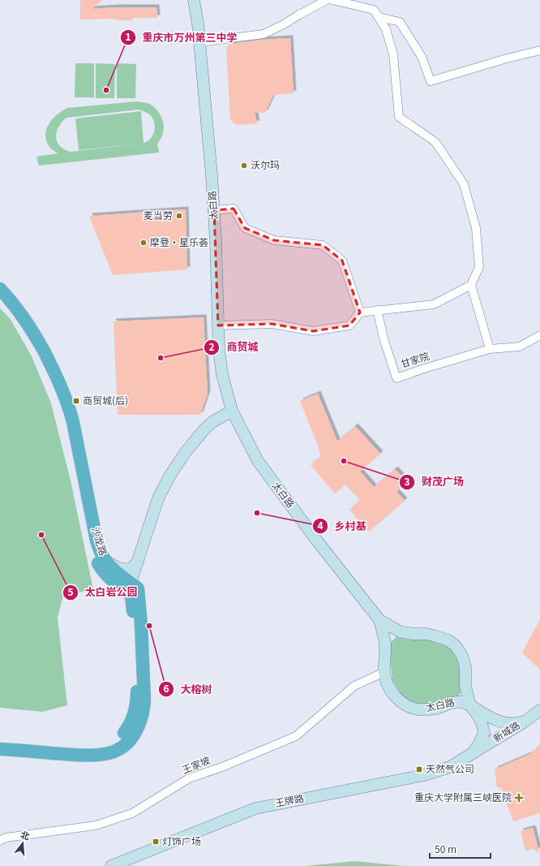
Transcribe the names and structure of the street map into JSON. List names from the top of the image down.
{
  "streets": {
    "highway": ["沙龙路"],
    "main road": ["太白路", "新城路", "王牌路"],
    "street": ["甘家院", "王家坡"]
  },
  "crossings": [
    ["太白路", "新城路"],
    ["太白路", "王家坡"],
    ["太白路", "王牌路"],
    ["新城路", "王牌路"]
  ],
  "places": {
    "other": [
      "重庆市万州第三中学",
      "沃尔玛",
      "麦当劳",
      "摩登・星乐荟",
      "商贸城",
      "财茂广场",
      "乡村基",
      "太白岩公园",
      "大榕树"
    ],
    "transit": ["商贸城(后)", "天然气公司", "灯饰广场"],
    "health": ["重庆大学附属三峡医院"]
  },
  "scale_bar": "50 m",
  "north": "top"
}
